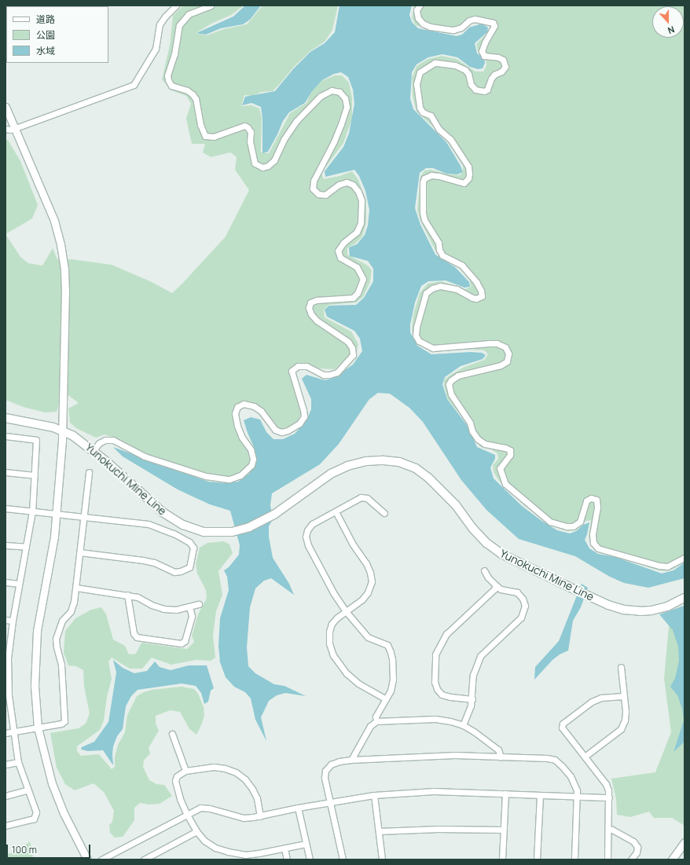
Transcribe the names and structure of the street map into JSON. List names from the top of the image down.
{
  "streets": {
    "main road": ["Yunokuchi Mine Line"]
  },
  "legend": ["道路", "公園", "水域"],
  "scale_bar": "100 m",
  "north": "bottom"
}
